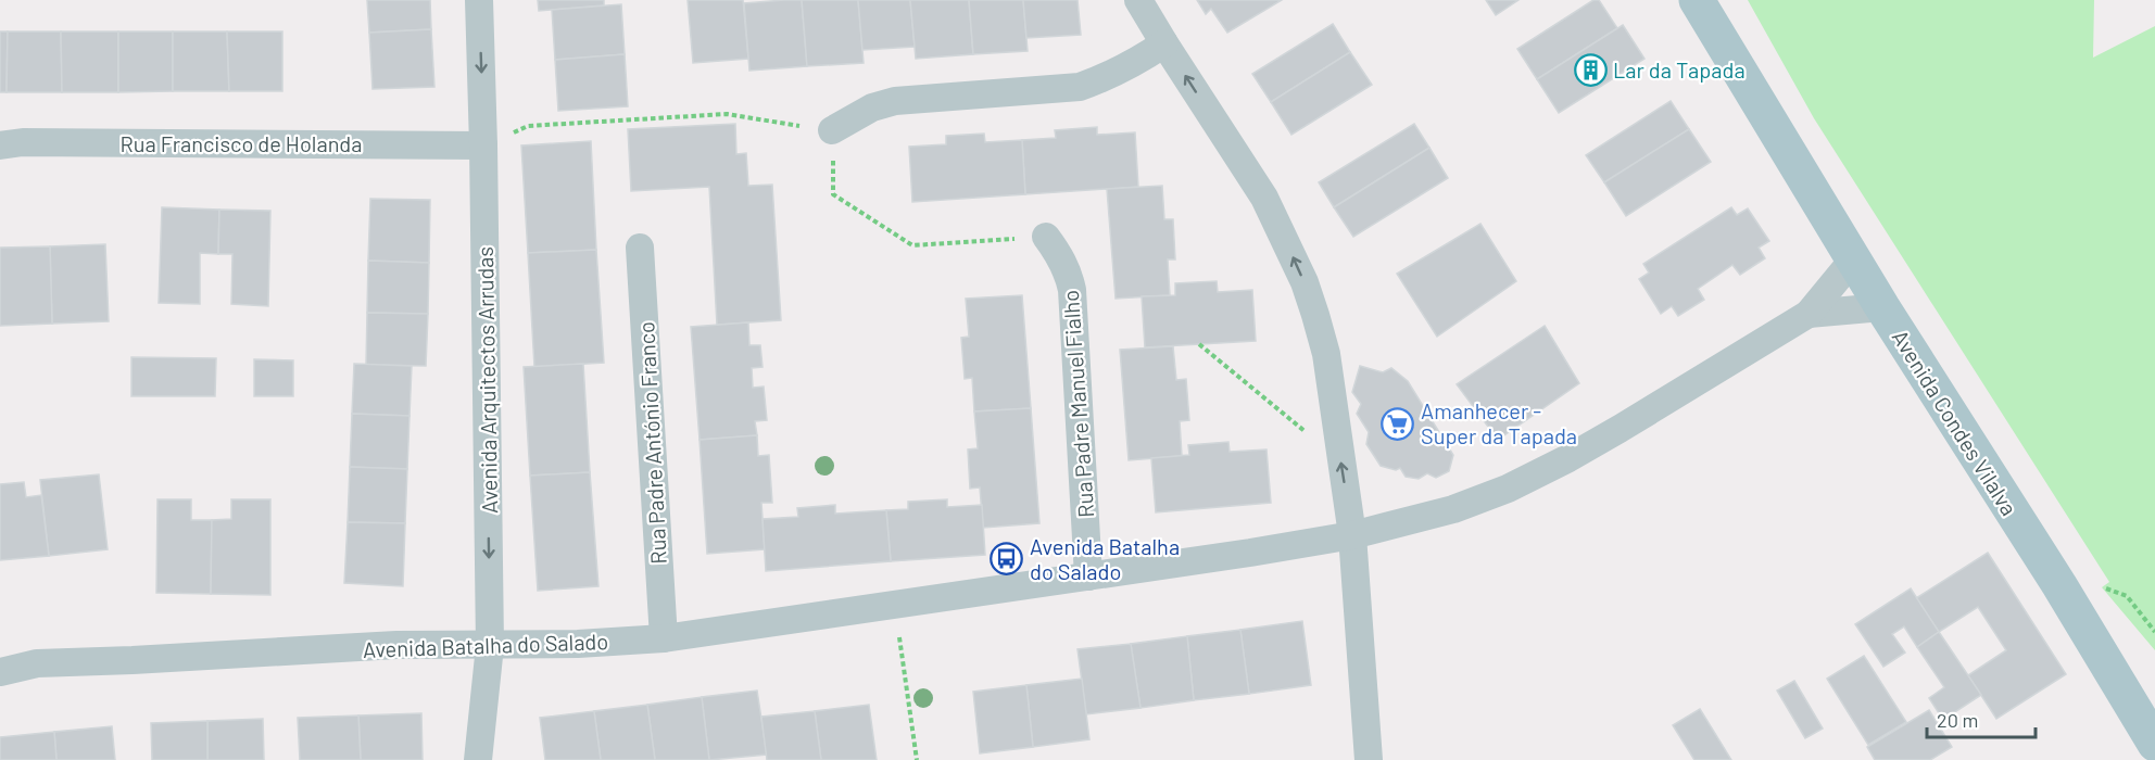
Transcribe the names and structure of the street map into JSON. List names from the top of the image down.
{
  "streets": {
    "main road": ["Avenida Condes Vilalva"],
    "street": [
      "Rua Francisco de Holanda",
      "Avenida Arquitectos Arrudas",
      "Rua Padre Manuel Fialho",
      "Rua Padre António Franco",
      "Avenida Batalha do Salado"
    ]
  },
  "crossings": [
    ["Rua Francisco de Holanda", "Avenida Arquitectos Arrudas"],
    ["Avenida Arquitectos Arrudas", "Avenida Batalha do Salado"],
    ["Rua Padre Manuel Fialho", "Avenida Batalha do Salado"],
    ["Avenida Condes Vilalva", "Avenida Batalha do Salado"],
    ["Rua Padre António Franco", "Avenida Batalha do Salado"]
  ],
  "one_way": ["Avenida Arquitectos Arrudas"],
  "places": {
    "building": ["Lar da Tapada"],
    "supermarket": ["Amanhecer - Super da Tapada"],
    "bus stop": ["Avenida Batalha do Salado"]
  },
  "scale_bar": "20 m"
}
